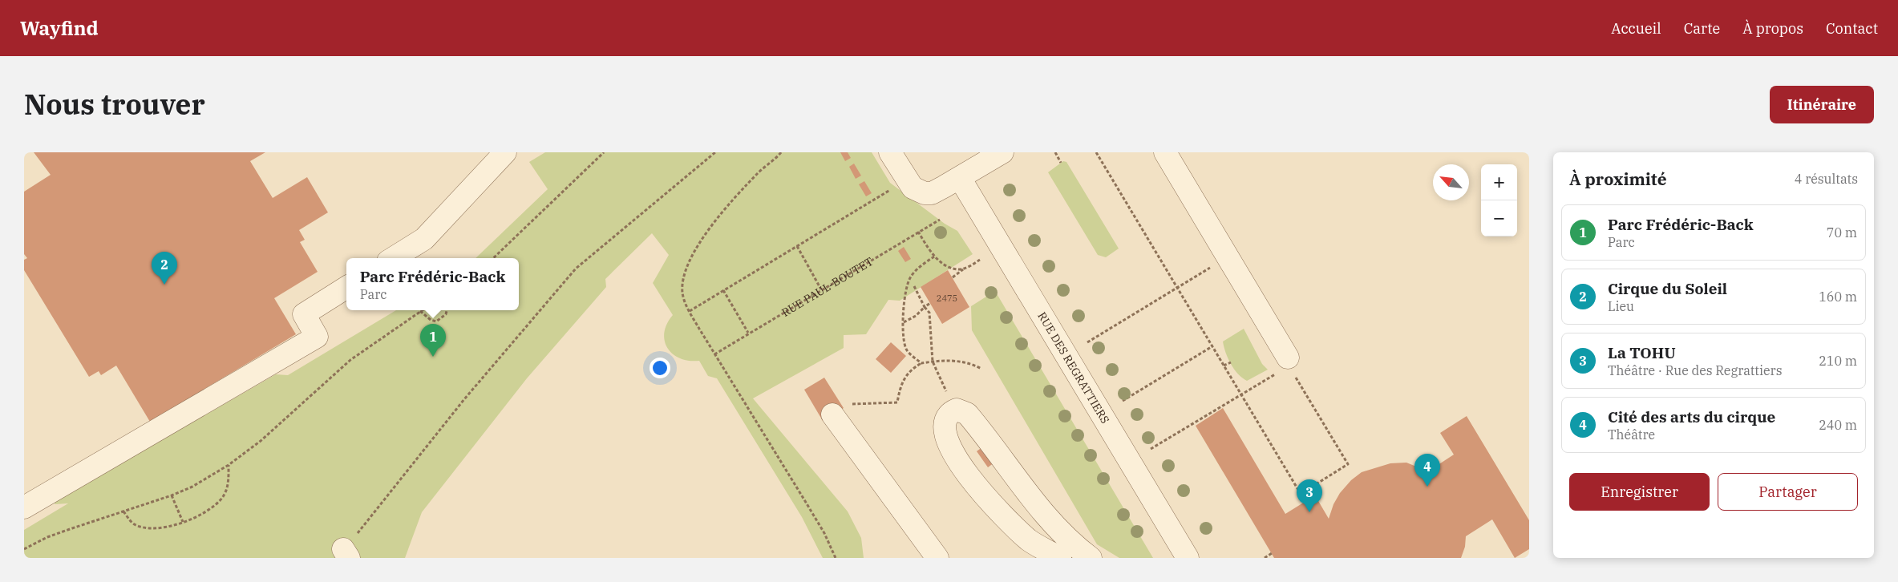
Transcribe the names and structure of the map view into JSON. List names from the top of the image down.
{
  "streets": {
    "street": ["RUE DES REGRATTIERS"],
    "path": ["RUE PAUL-BOUTET"]
  },
  "house_numbers": ["2475"],
  "north": "top left",
  "page": {
    "header": "Wayfind",
    "nav": [
      "Accueil",
      "Carte",
      "À propos",
      "Contact"
    ],
    "title": "Nous trouver",
    "buttons": [
      "Itinéraire",
      ["Enregistrer", "Partager"]
    ],
    "heading": ["À proximité", "4 résultats"],
    "map_buttons": ["+", "−"],
    "list": [
      {
        "mark": "1",
        "name": "Parc Frédéric-Back",
        "note": "Parc",
        "value": "70 m"
      },
      {
        "mark": "2",
        "name": "Cirque du Soleil",
        "note": "Lieu",
        "value": "160 m"
      },
      {
        "mark": "3",
        "name": "La TOHU",
        "note": "Théâtre · Rue des Regrattiers",
        "value": "210 m"
      },
      {
        "mark": "4",
        "name": "Cité des arts du cirque",
        "note": "Théâtre",
        "value": "240 m"
      }
    ],
    "pins": [
      "2",
      "1",
      "4",
      "3"
    ],
    "popup": ["Parc Frédéric-Back", "Parc"]
  }
}
